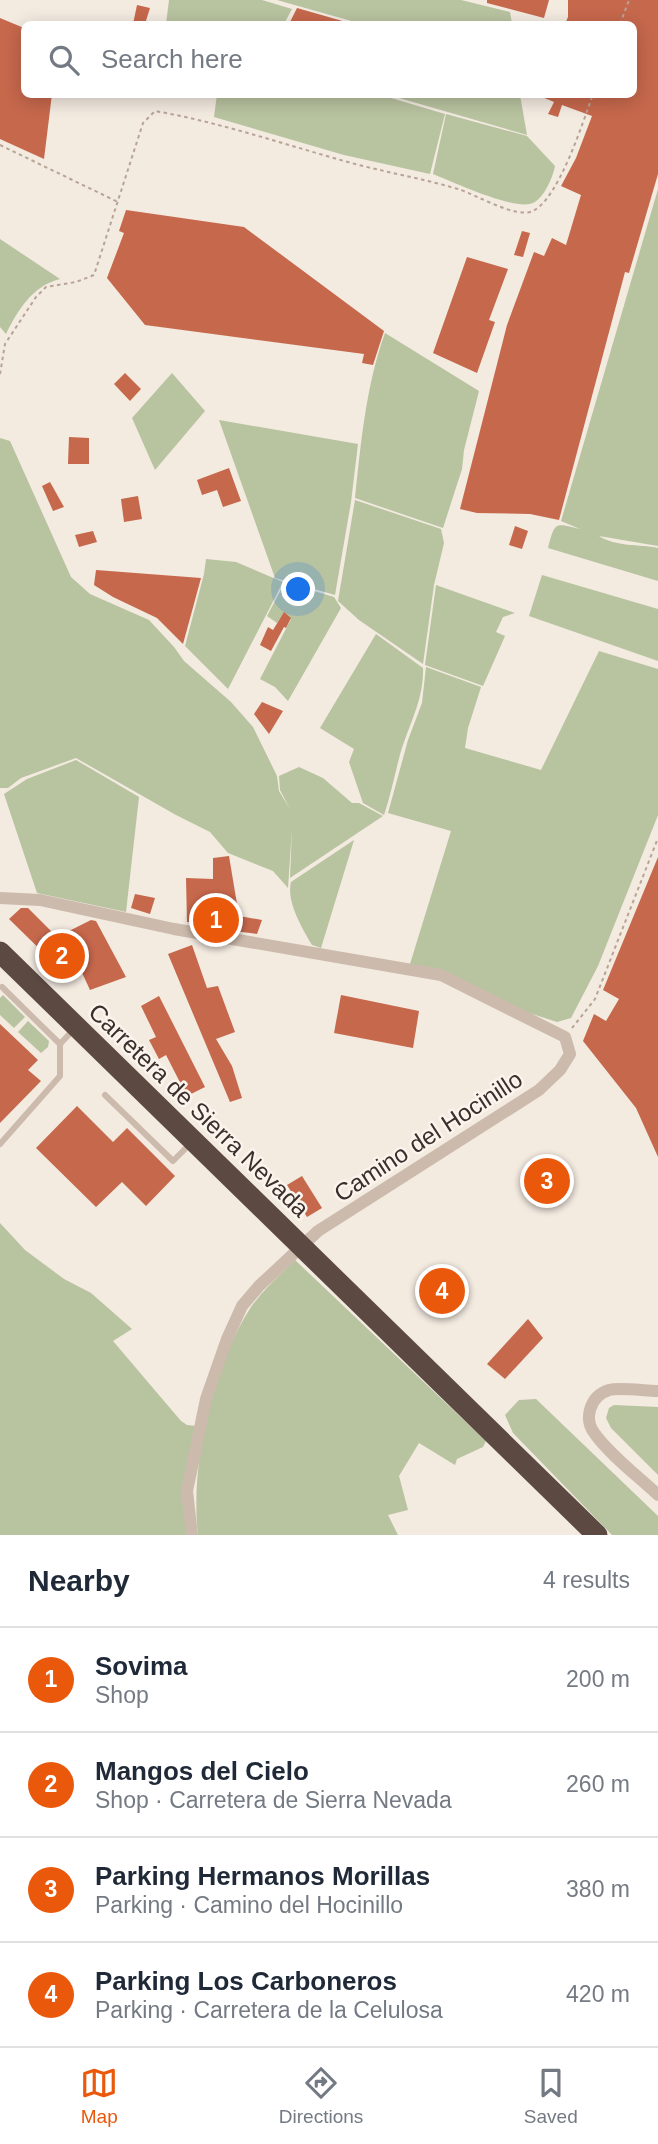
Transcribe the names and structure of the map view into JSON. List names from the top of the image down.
{
  "streets": {
    "highway": ["Carretera de Sierra Nevada"],
    "street": ["Camino del Hocinillo"]
  },
  "crossings": [
    ["Carretera de Sierra Nevada", "Camino del Hocinillo"]
  ],
  "page": {
    "search": "Search here",
    "pins": [
      "1",
      "2",
      "3",
      "4"
    ],
    "heading": ["Nearby", "4 results"],
    "list": [
      {
        "mark": "1",
        "name": "Sovima",
        "note": "Shop",
        "value": "200 m"
      },
      {
        "mark": "2",
        "name": "Mangos del Cielo",
        "note": "Shop · Carretera de Sierra Nevada",
        "value": "260 m"
      },
      {
        "mark": "3",
        "name": "Parking Hermanos Morillas",
        "note": "Parking · Camino del Hocinillo",
        "value": "380 m"
      },
      {
        "mark": "4",
        "name": "Parking Los Carboneros",
        "note": "Parking · Carretera de la Celulosa",
        "value": "420 m"
      }
    ],
    "nav": ["Map", "Directions", "Saved"]
  }
}
